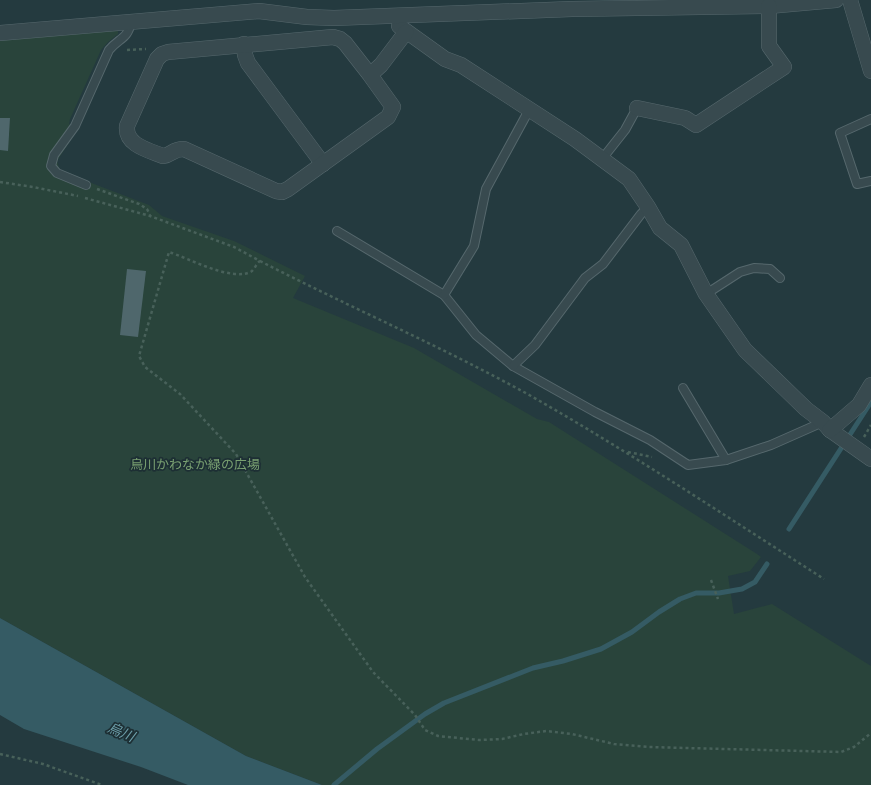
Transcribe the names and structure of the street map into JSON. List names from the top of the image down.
{
  "water": ["烏川"],
  "parks": ["烏川かわなか緑の広場"]
}
